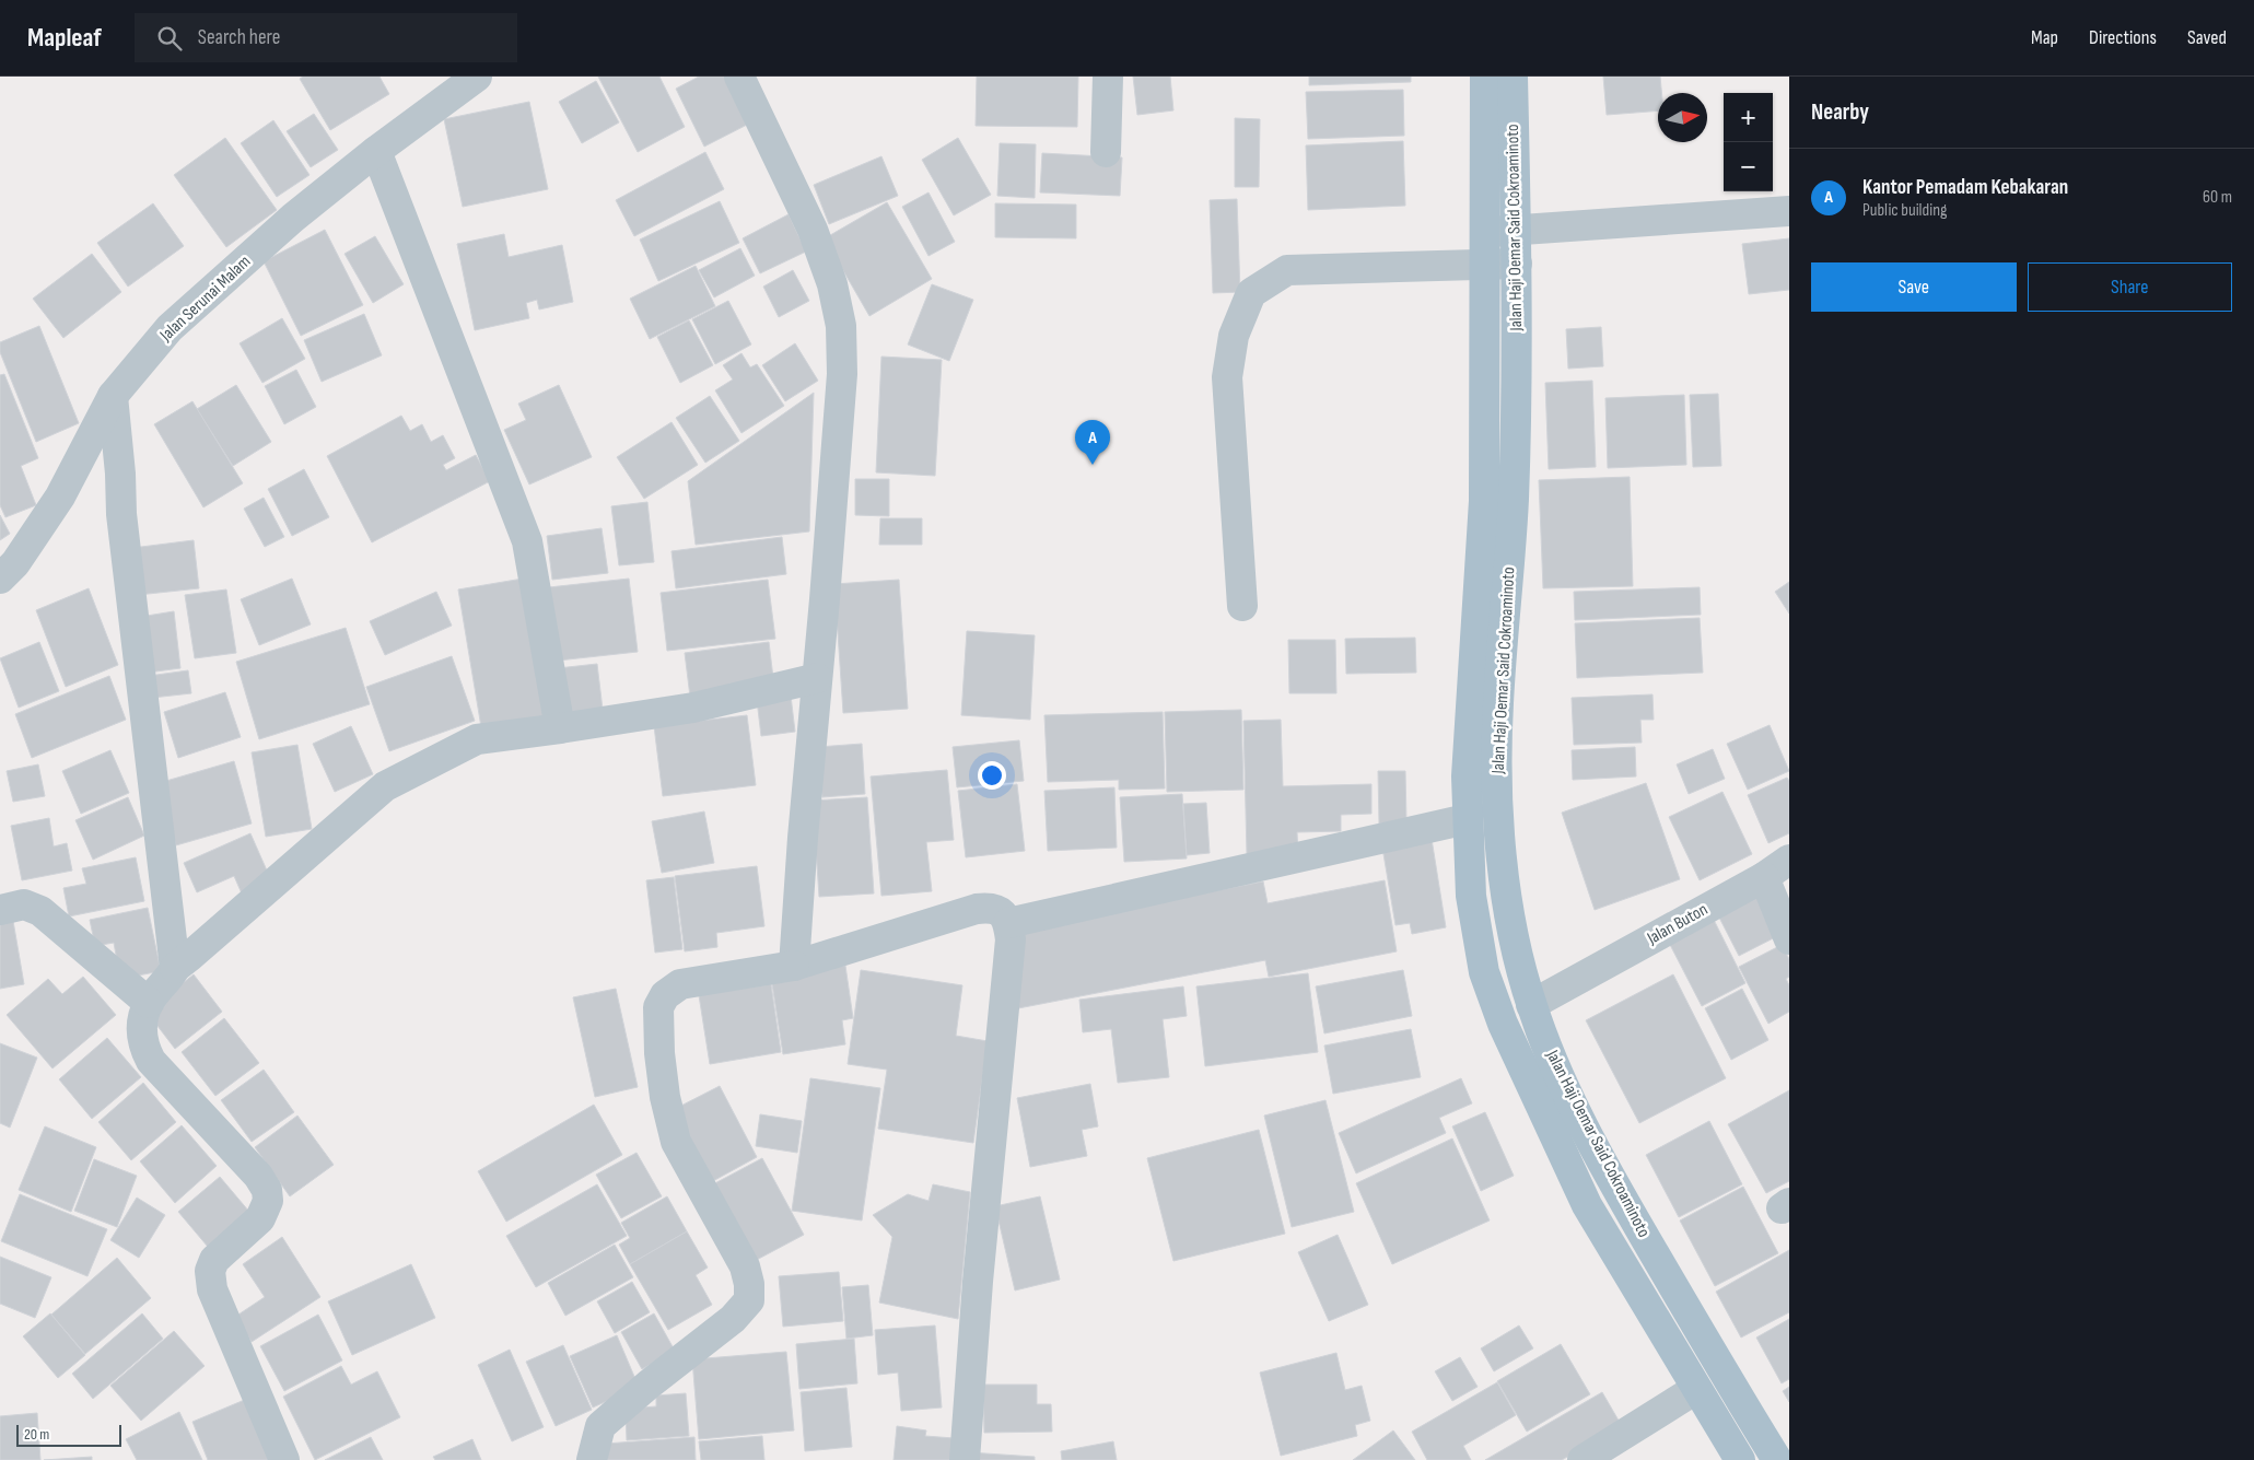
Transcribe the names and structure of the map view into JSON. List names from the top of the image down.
{
  "streets": {
    "main road": ["Jalan Haji Oemar Said Cokroaminoto"],
    "street": ["Jalan Serunai Malam", "Jalan Buton"]
  },
  "crossings": [
    ["Jalan Haji Oemar Said Cokroaminoto", "Jalan Buton"]
  ],
  "scale_bar": "20 m",
  "north": "right",
  "page": {
    "header": "Mapleaf",
    "search": "Search here",
    "nav": ["Map", "Directions", "Saved"],
    "heading": "Nearby",
    "map_buttons": ["+", "−"],
    "list": [
      {
        "mark": "A",
        "name": "Kantor Pemadam Kebakaran",
        "note": "Public building",
        "value": "60 m"
      }
    ],
    "buttons": ["Save", "Share"],
    "pins": "A",
    "scale": "20 m"
  }
}
